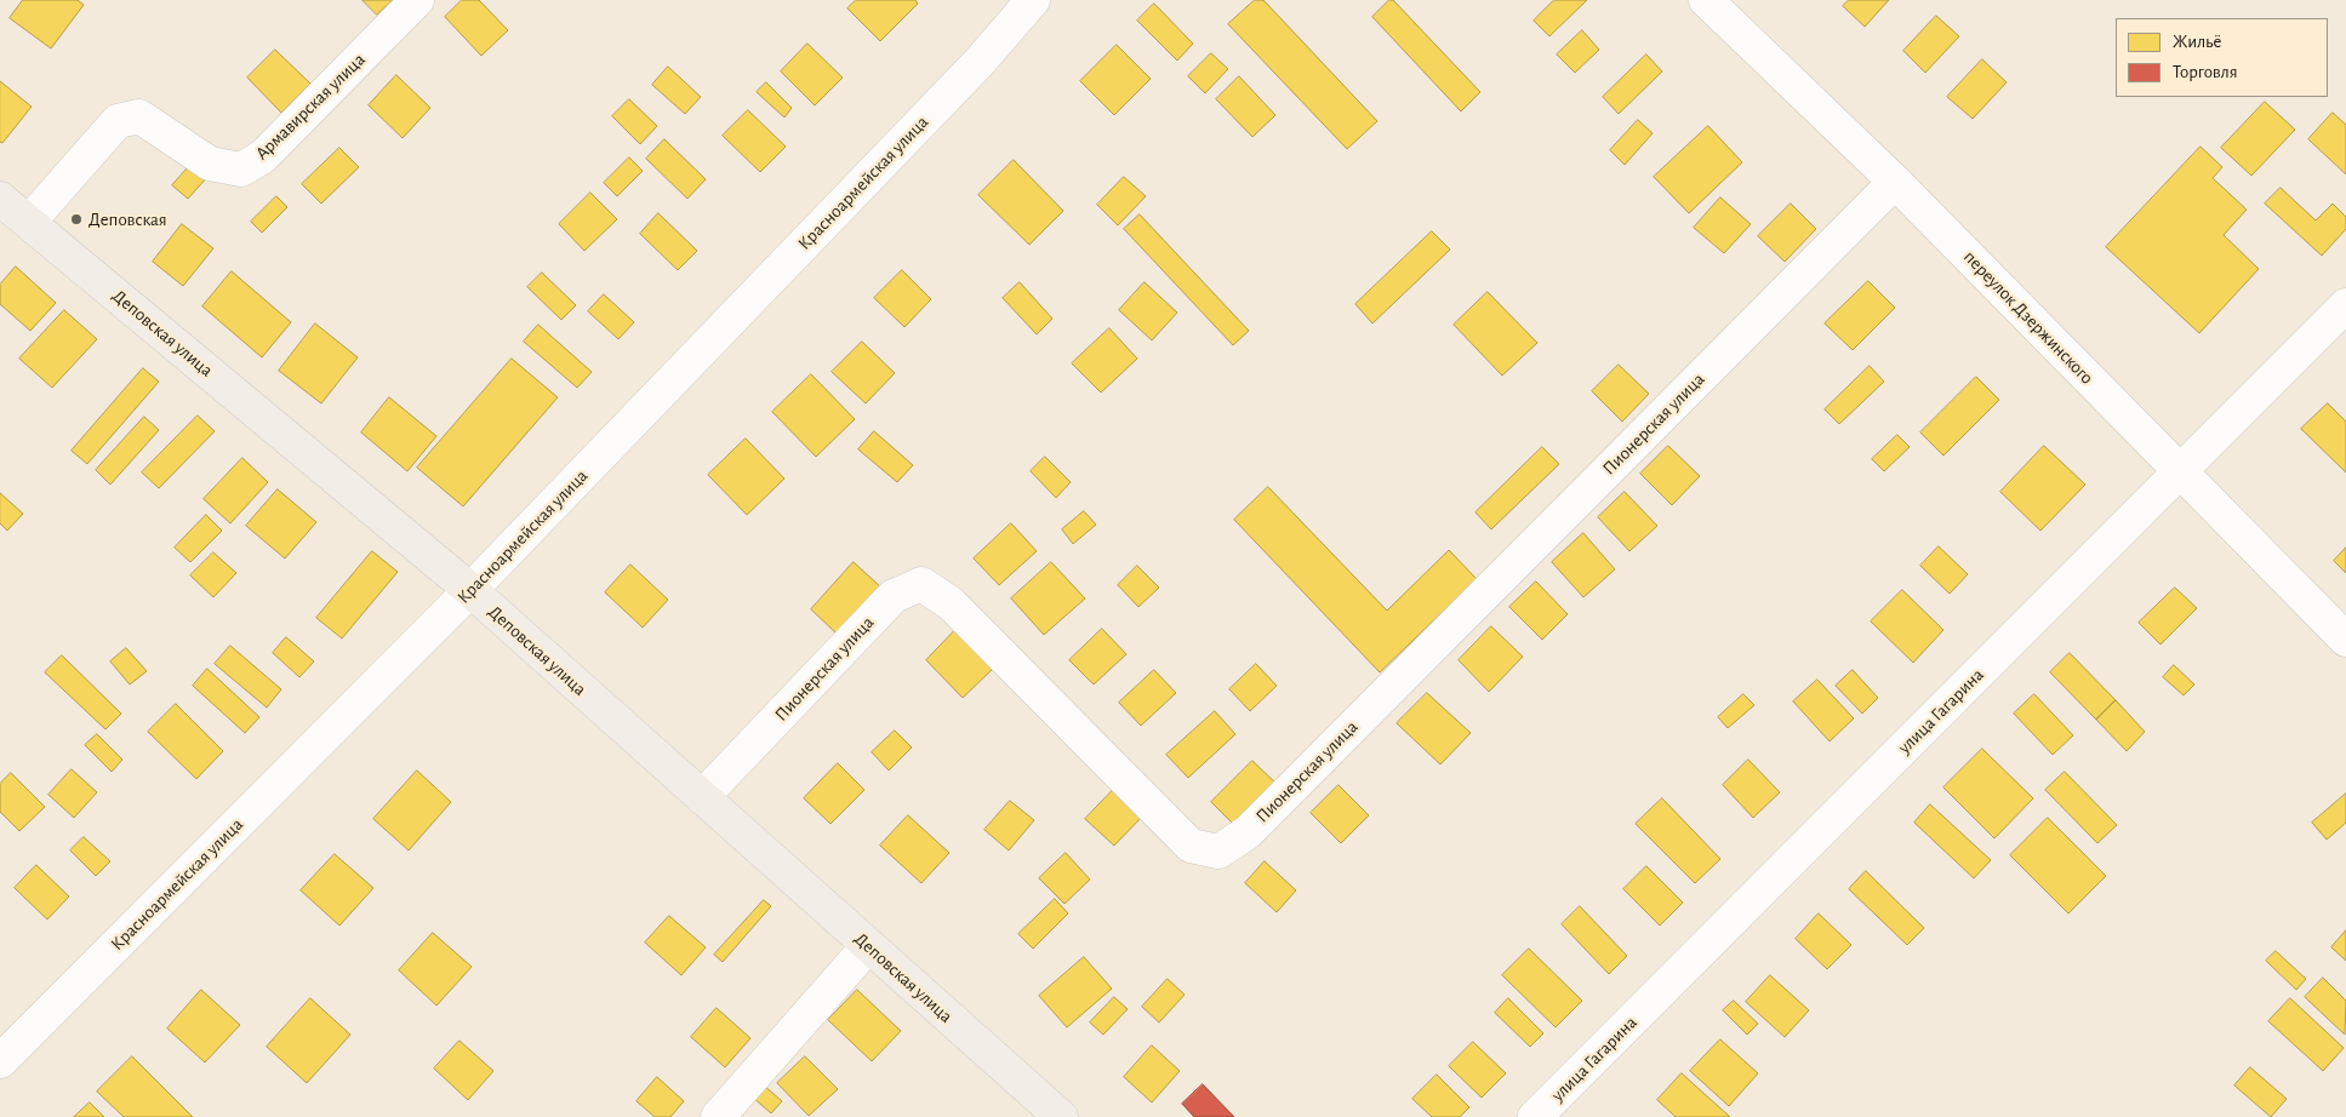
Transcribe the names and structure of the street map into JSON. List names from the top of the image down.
{
  "streets": {
    "main road": ["Деповская улица"],
    "street": [
      "Армавирская улица",
      "Красноармейская улица",
      "переулок Дзержинского",
      "Пионерская улица",
      "улица Гагарина"
    ]
  },
  "crossings": [
    ["Армавирская улица", "Деповская улица"],
    ["Красноармейская улица", "Деповская улица"],
    ["переулок Дзержинского", "Пионерская улица"],
    ["переулок Дзержинского", "улица Гагарина"],
    ["Деповская улица", "Пионерская улица"]
  ],
  "places": ["Деповская"],
  "legend": ["Жильё", "Торговля"]
}
